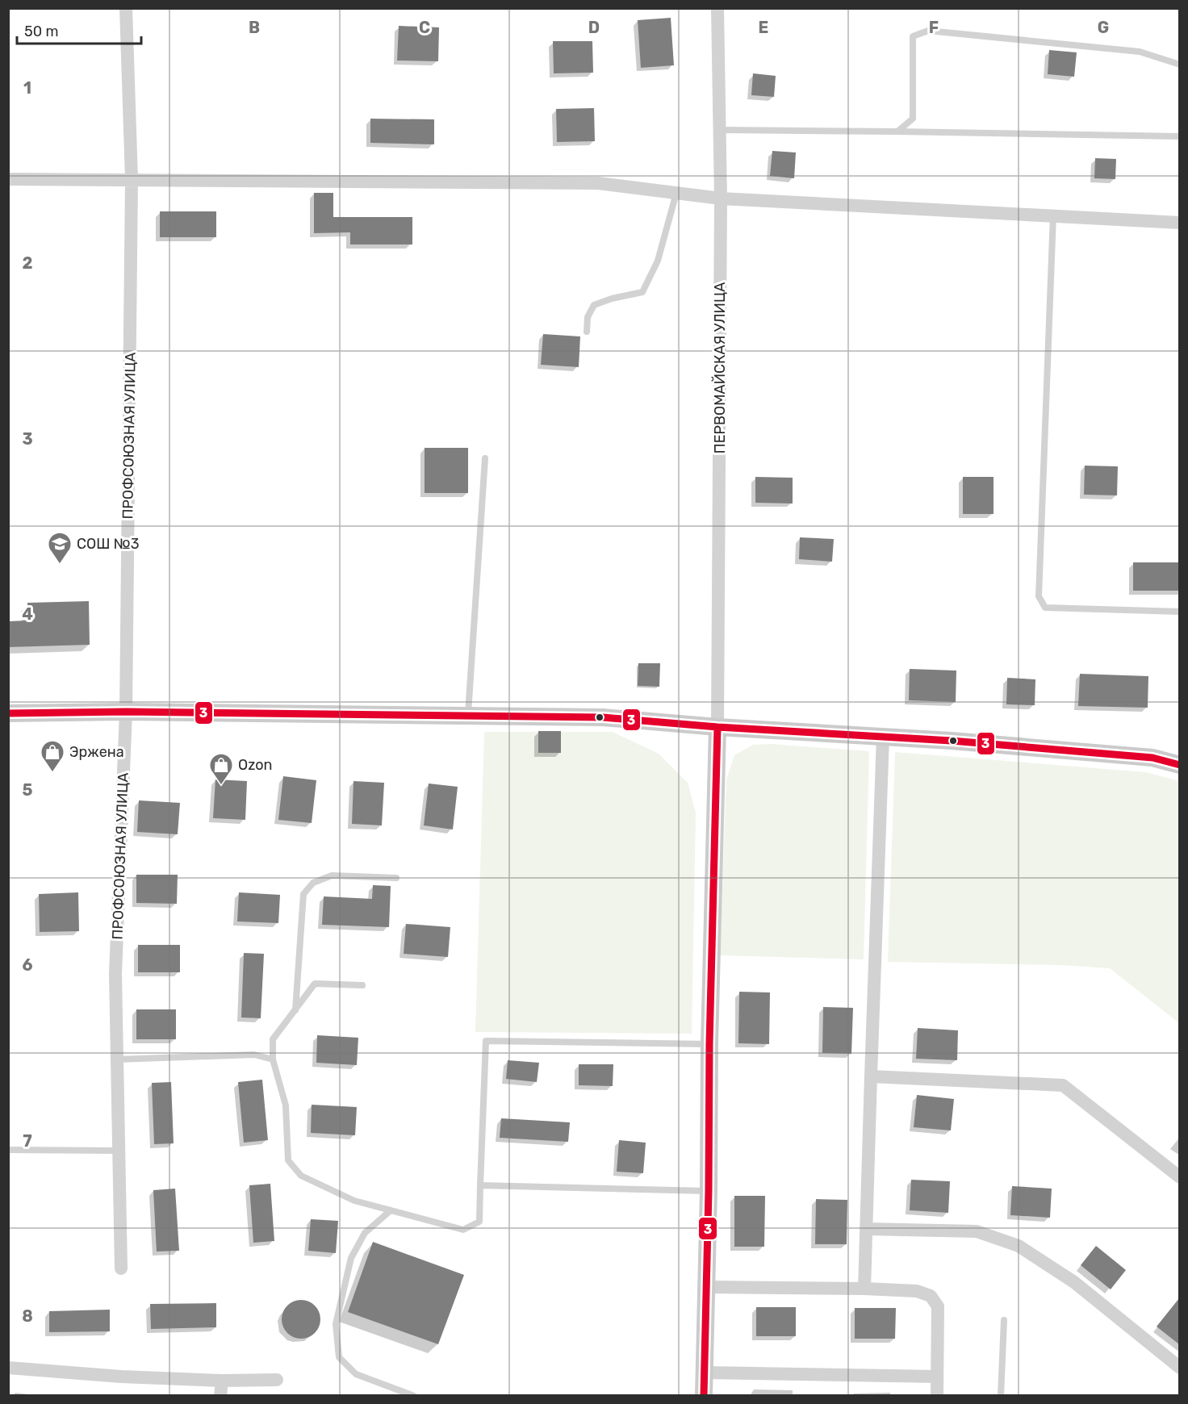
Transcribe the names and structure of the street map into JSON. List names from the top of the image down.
{
  "streets": {
    "street": ["ПЕРВОМАЙСКАЯ УЛИЦА", "ПРОФСОЮЗНАЯ УЛИЦА"]
  },
  "places": {
    "school or university": ["СОШ №3"],
    "shop": ["Эржена", "Ozon"]
  },
  "lines": ["transit line 3"],
  "scale_bar": "50 m",
  "grid": {
    "columns": [
      "B",
      "C",
      "D",
      "E",
      "F",
      "G"
    ],
    "rows": [
      "1",
      "2",
      "3",
      "4",
      "5",
      "6",
      "7",
      "8"
    ]
  }
}
